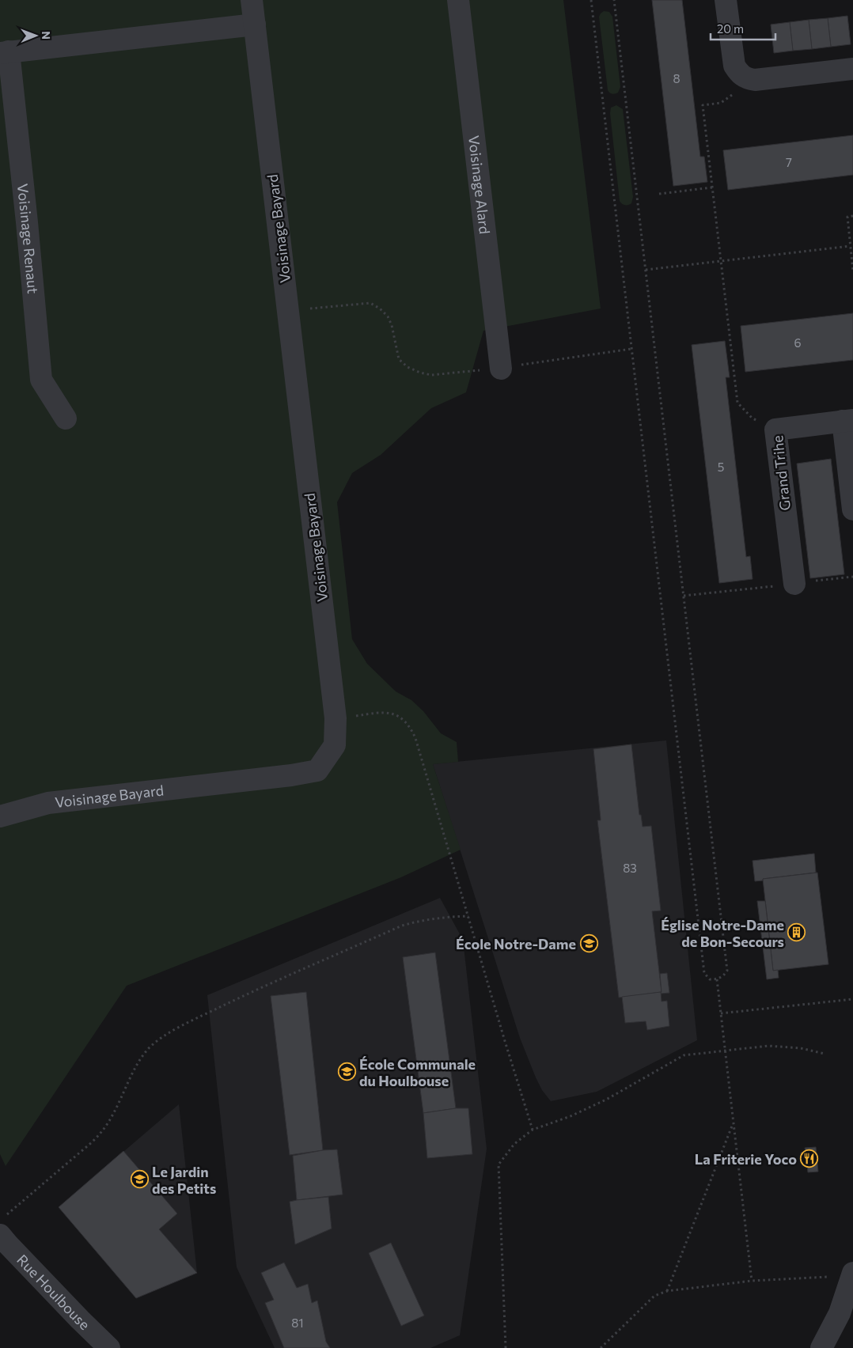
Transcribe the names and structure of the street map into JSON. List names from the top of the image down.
{
  "streets": {
    "street": [
      "Voisinage Alard",
      "Voisinage Bayard",
      "Voisinage Renaut",
      "Grand Trihe",
      "Rue Houlbouse"
    ]
  },
  "crossings": [
    ["Voisinage Bayard", "Voisinage Renaut"]
  ],
  "places": {
    "building": ["Église Notre-Dame de Bon-Secours"],
    "school or university": ["École Notre-Dame", "École Communale du Houlbouse", "Le Jardin des Petits"],
    "restaurant": ["La Friterie Yoco"]
  },
  "house_numbers": [
    "8",
    "7",
    "6",
    "5",
    "83",
    "81"
  ],
  "scale_bar": "20 m",
  "north": "right"
}
